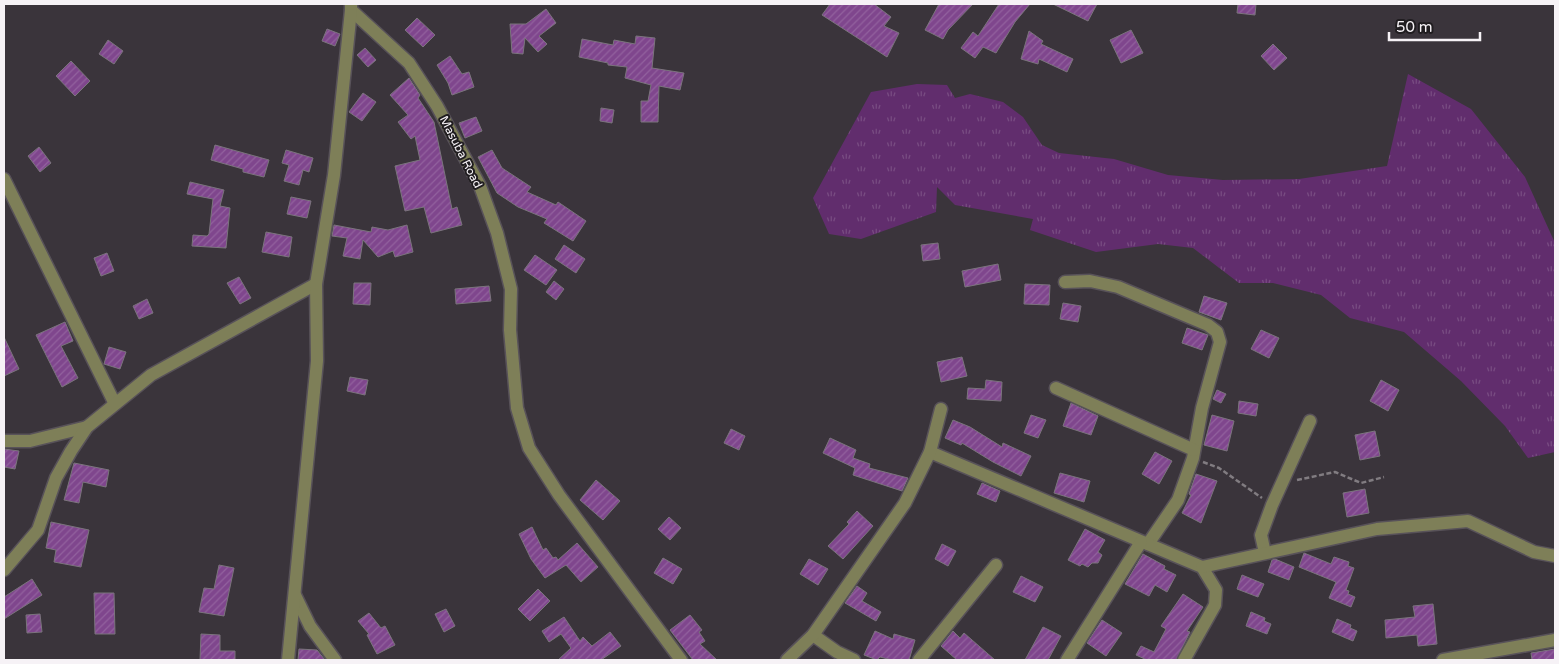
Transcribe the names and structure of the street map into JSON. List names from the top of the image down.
{
  "streets": {
    "street": ["Masuba Road"]
  },
  "scale_bar": "50 m"
}
